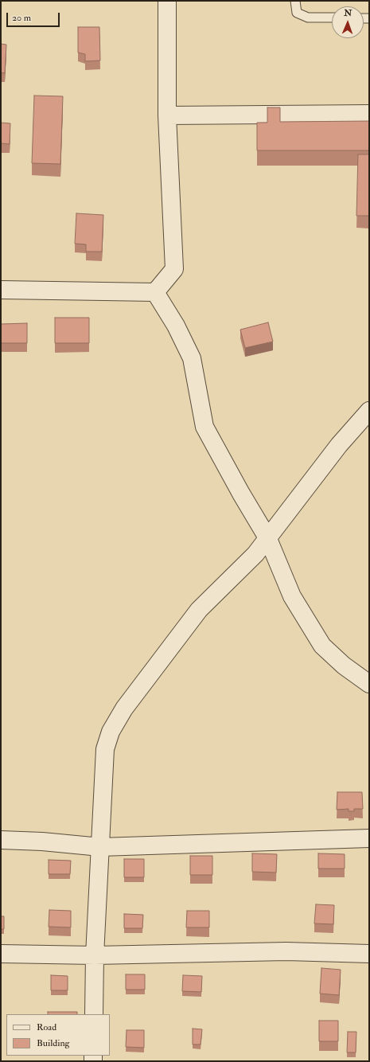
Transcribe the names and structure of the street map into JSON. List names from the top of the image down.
{
  "legend": ["Road", "Building"],
  "scale_bar": "20 m",
  "north": "top"
}
